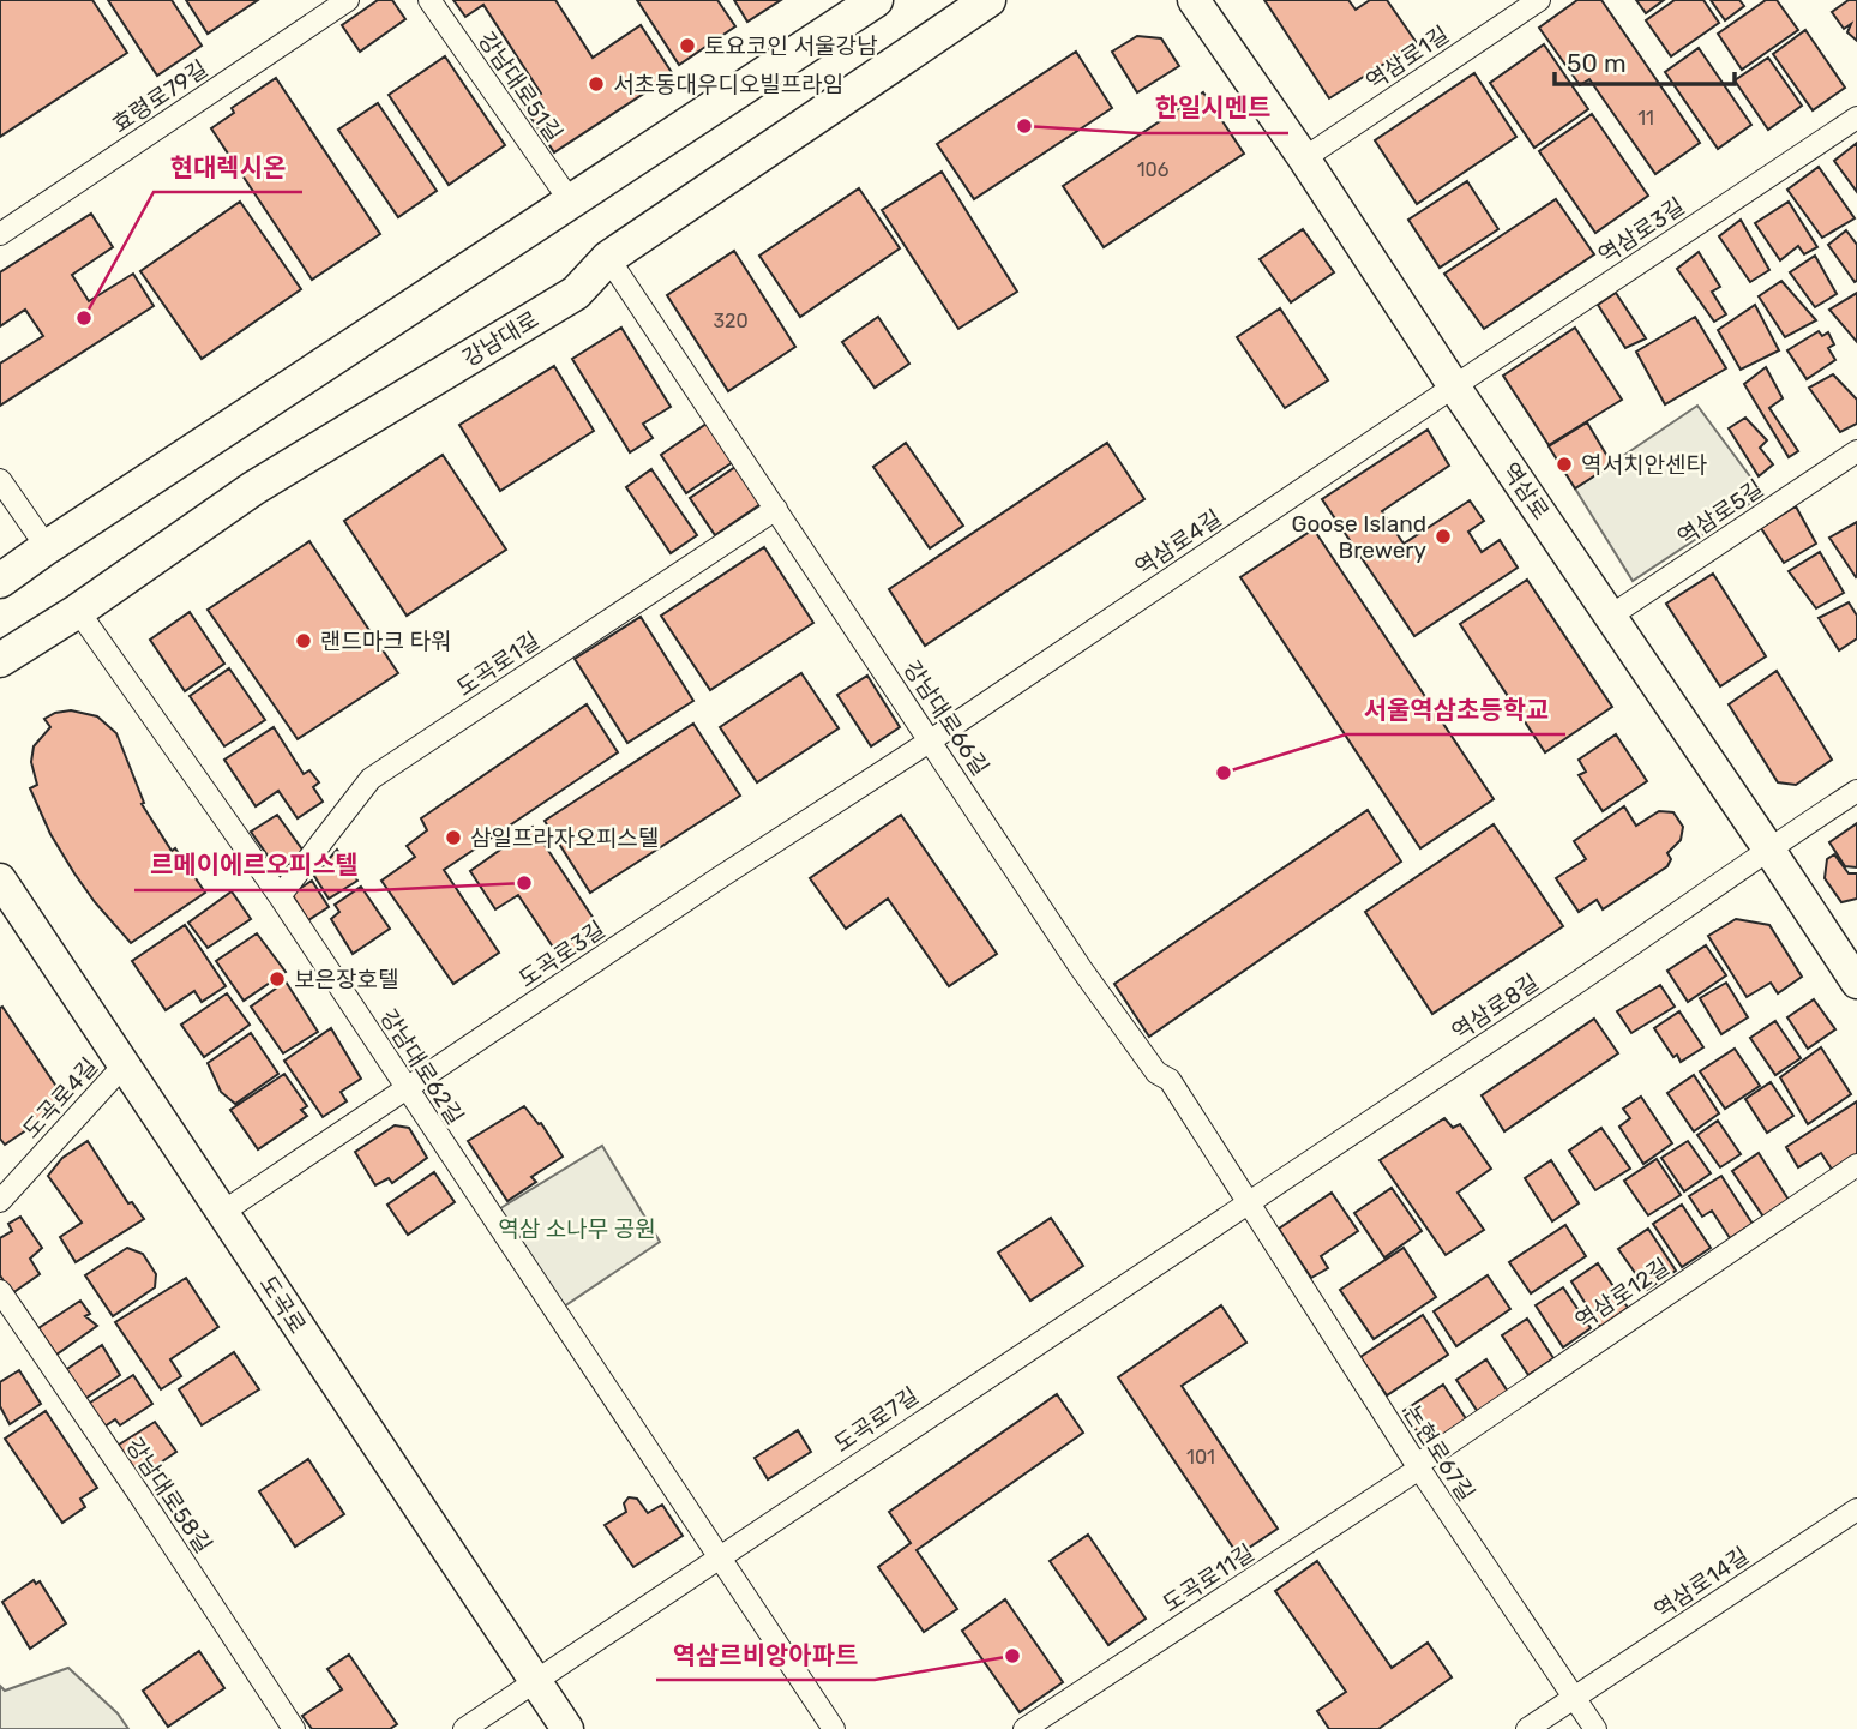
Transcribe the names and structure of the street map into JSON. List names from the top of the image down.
{
  "streets": {
    "main road": ["강남대로", "역삼로", "도곡로"],
    "street": [
      "역삼로1길",
      "강남대로51길",
      "효령로79길",
      "역삼로3길",
      "역삼로5길",
      "역삼로4길",
      "도곡로1길",
      "강남대로66길",
      "도곡로3길",
      "역삼로8길",
      "강남대로62길",
      "도곡로4길",
      "역삼로12길",
      "도곡로7길",
      "논현로67길",
      "강남대로58길",
      "도곡로11길",
      "역삼로14길"
    ]
  },
  "crossings": [
    ["역삼로1길", "역삼로"],
    ["역삼로3길", "역삼로"],
    ["역삼로3길", "역삼로4길"],
    ["강남대로", "강남대로66길"],
    ["강남대로", "강남대로62길"],
    ["역삼로", "역삼로5길"],
    ["역삼로", "역삼로4길"],
    ["역삼로", "역삼로8길"],
    ["역삼로4길", "강남대로66길"],
    ["역삼로4길", "도곡로3길"],
    ["도곡로1길", "강남대로66길"],
    ["도곡로1길", "강남대로62길"],
    ["강남대로66길", "도곡로3길"],
    ["강남대로66길", "역삼로8길"],
    ["강남대로66길", "도곡로7길"],
    ["강남대로66길", "논현로67길"],
    ["도곡로3길", "강남대로62길"],
    ["도곡로3길", "도곡로"],
    ["역삼로8길", "도곡로7길"],
    ["역삼로8길", "논현로67길"],
    ["강남대로62길", "도곡로7길"],
    ["도곡로4길", "도곡로"],
    ["역삼로12길", "논현로67길"],
    ["역삼로12길", "도곡로11길"],
    ["도곡로", "도곡로7길"],
    ["도곡로7길", "논현로67길"],
    ["논현로67길", "도곡로11길"],
    ["논현로67길", "역삼로14길"]
  ],
  "parks": ["역삼 소나무 공원"],
  "places": [
    "토요코인 서울강남",
    "서초동대우디오빌프라임",
    "한일시멘트",
    "현대렉시온",
    "역서치안센타",
    "Goose Island Brewery",
    "랜드마크 타워",
    "서울역삼초등학교",
    "삼일프라자오피스텔",
    "르메이에르오피스텔",
    "보은장호텔",
    "역삼르비앙아파트"
  ],
  "house_numbers": [
    "11",
    "106",
    "320",
    "101"
  ],
  "scale_bar": "50 m"
}
